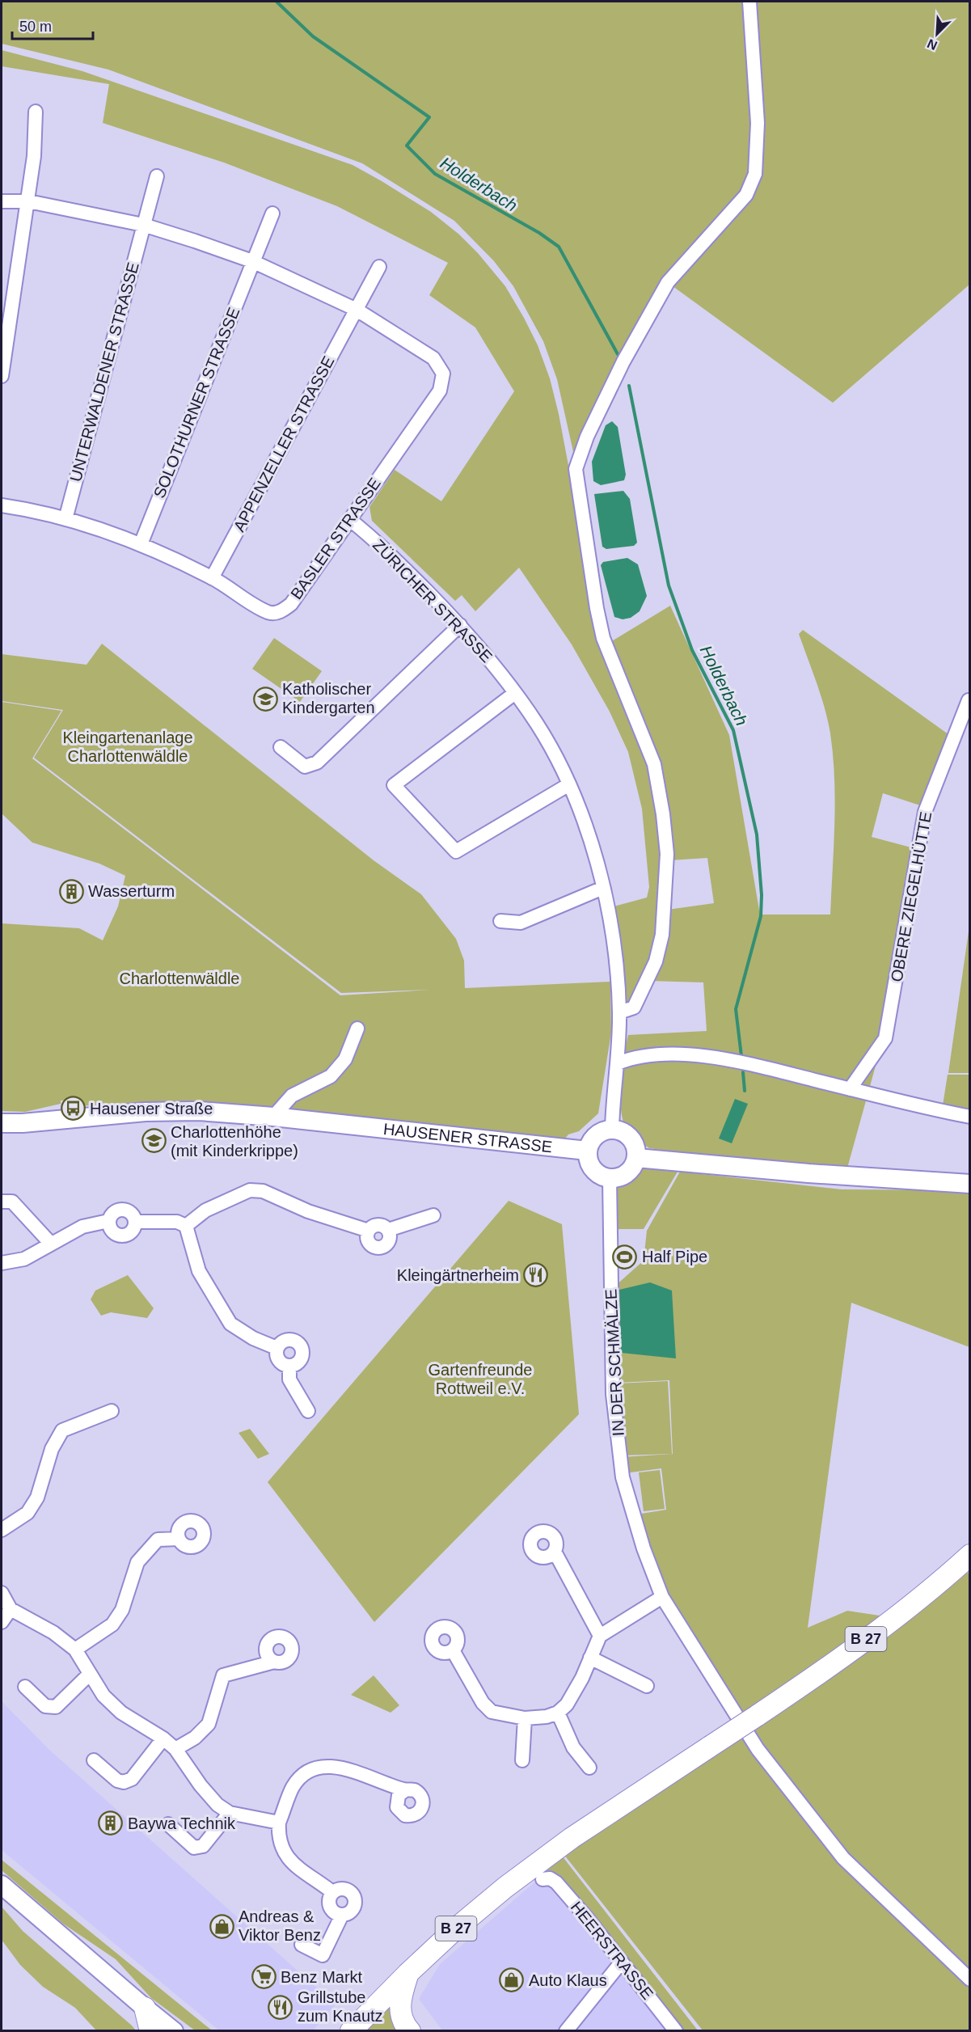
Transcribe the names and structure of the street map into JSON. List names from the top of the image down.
{
  "streets": {
    "main road": ["HAUSENER STRASSE", "B 27"],
    "street": [
      "UNTERWALDENER STRASSE",
      "SOLOTHURNER STRASSE",
      "APPENZELLER STRASSE",
      "BASLER STRASSE",
      "ZÜRICHER STRASSE",
      "OBERE ZIEGELHÜTTE",
      "IN DER SCHMÄLZE",
      "HEERSTRASSE"
    ]
  },
  "crossings": [
    ["UNTERWALDENER STRASSE", "BASLER STRASSE"],
    ["SOLOTHURNER STRASSE", "BASLER STRASSE"],
    ["APPENZELLER STRASSE", "BASLER STRASSE"],
    ["BASLER STRASSE", "ZÜRICHER STRASSE"],
    ["ZÜRICHER STRASSE", "HAUSENER STRASSE"],
    ["ZÜRICHER STRASSE", "IN DER SCHMÄLZE"],
    ["HAUSENER STRASSE", "IN DER SCHMÄLZE"],
    ["B 27", "HEERSTRASSE"]
  ],
  "water": ["Holderbach"],
  "parks": ["Kleingartenanlage Charlottenwäldle", "Charlottenwäldle", "Gartenfreunde Rottweil e.V."],
  "places": {
    "school or university": ["Katholischer Kindergarten", "Charlottenhöhe (mit Kinderkrippe)"],
    "building": ["Wasserturm", "Baywa Technik"],
    "bus stop": ["Hausener Straße"],
    "sports": ["Half Pipe"],
    "restaurant": ["Kleingärtnerheim", "Grillstube zum Knautz"],
    "shop": ["Andreas & Viktor Benz", "Auto Klaus"],
    "supermarket": ["Benz Markt"]
  },
  "scale_bar": "50 m",
  "north": "bottom left"
}
